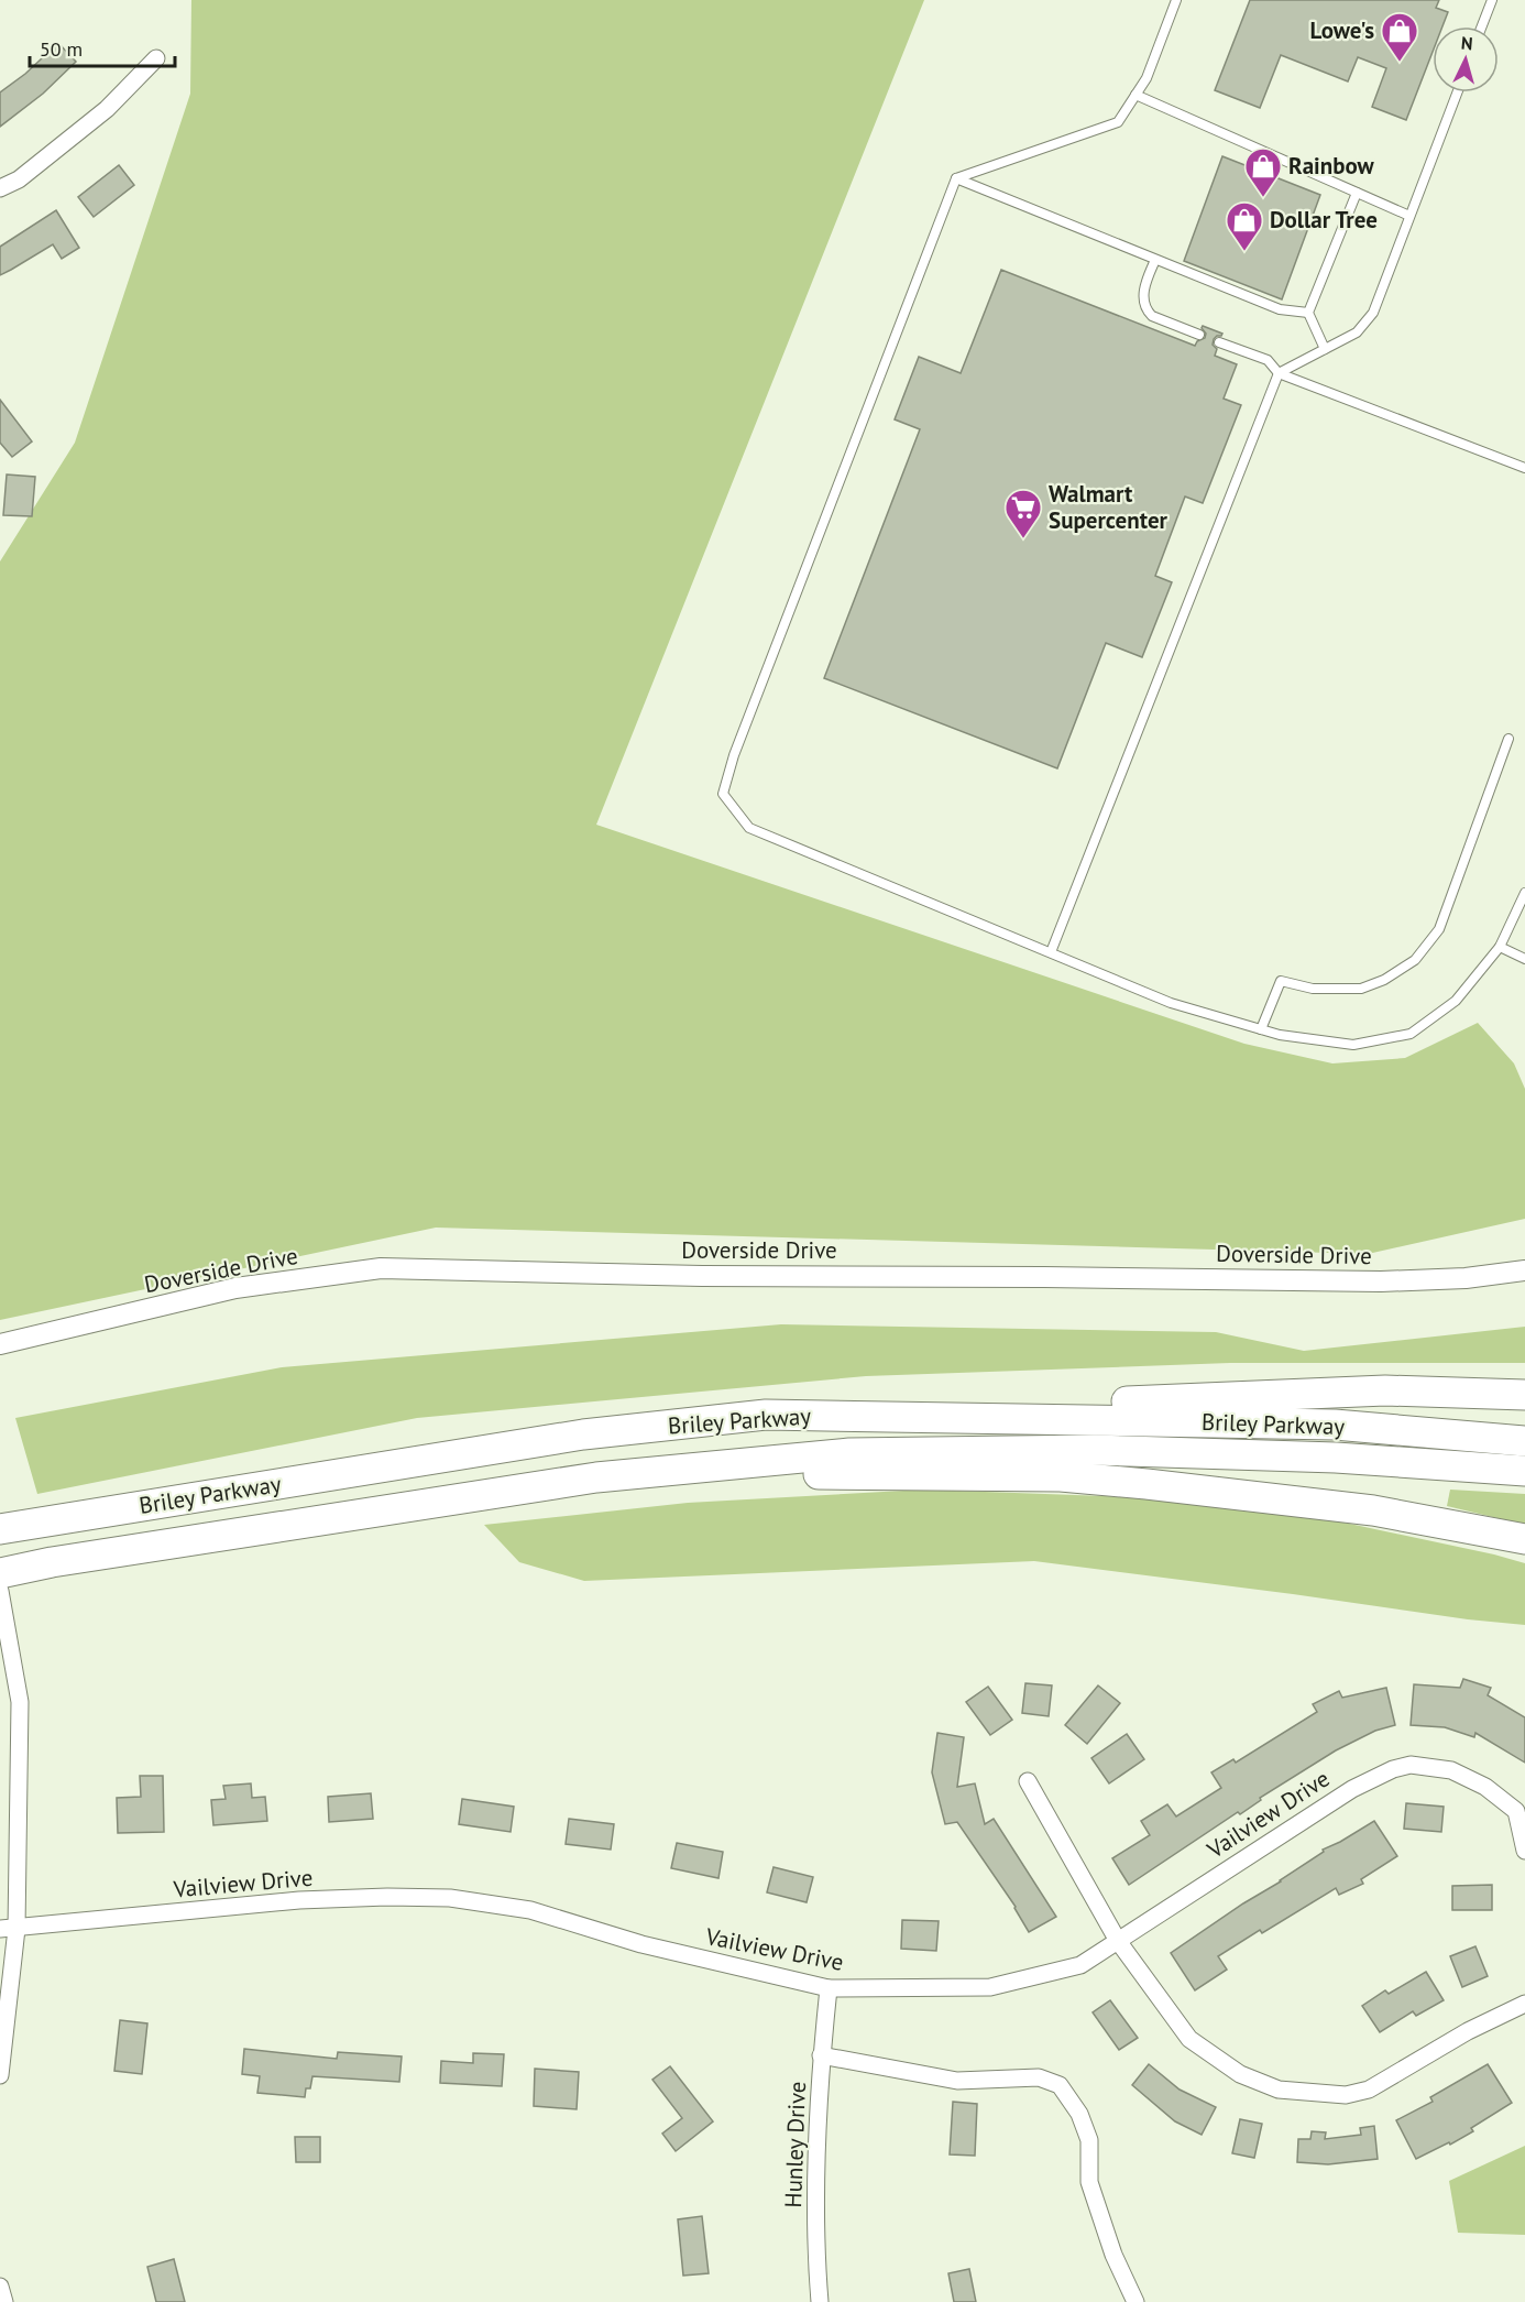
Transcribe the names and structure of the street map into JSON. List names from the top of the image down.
{
  "streets": {
    "highway": ["Briley Parkway"],
    "street": ["Doverside Drive", "Vailview Drive", "Hunley Drive"]
  },
  "crossings": [
    ["Vailview Drive", "Hunley Drive"]
  ],
  "places": {
    "shop": ["Lowe's", "Rainbow", "Dollar Tree"],
    "supermarket": ["Walmart Supercenter"]
  },
  "scale_bar": "50 m",
  "north": "top"
}
